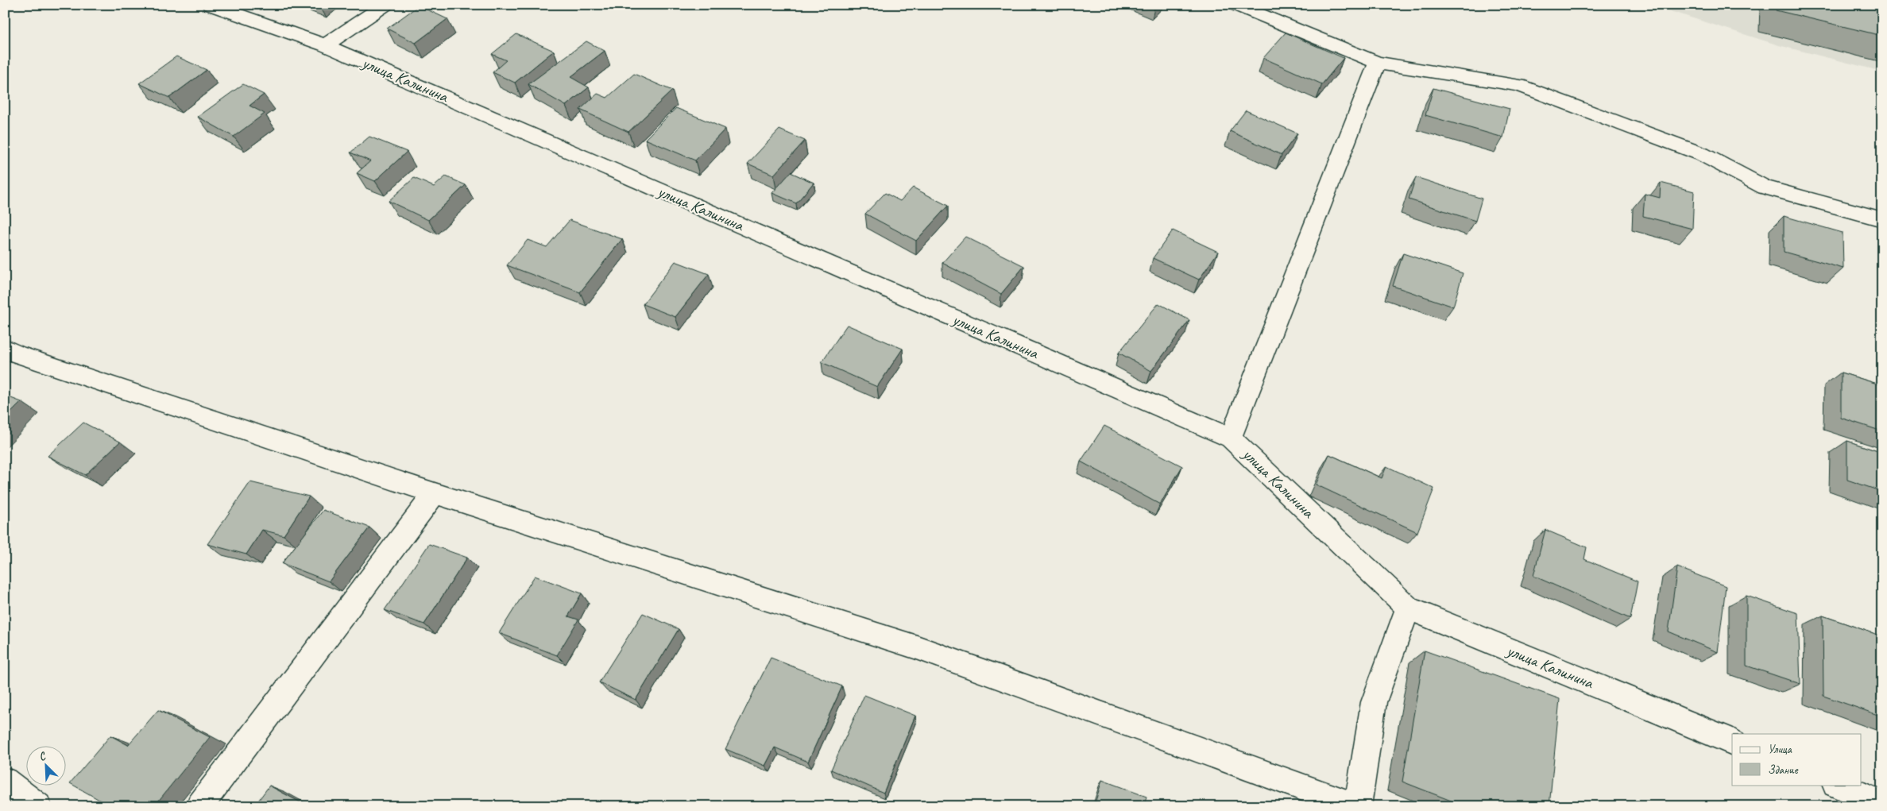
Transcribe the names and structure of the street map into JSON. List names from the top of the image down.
{
  "streets": {
    "street": ["улица Калинина"]
  },
  "legend": ["Улица", "Здание"],
  "north": "top left"
}
